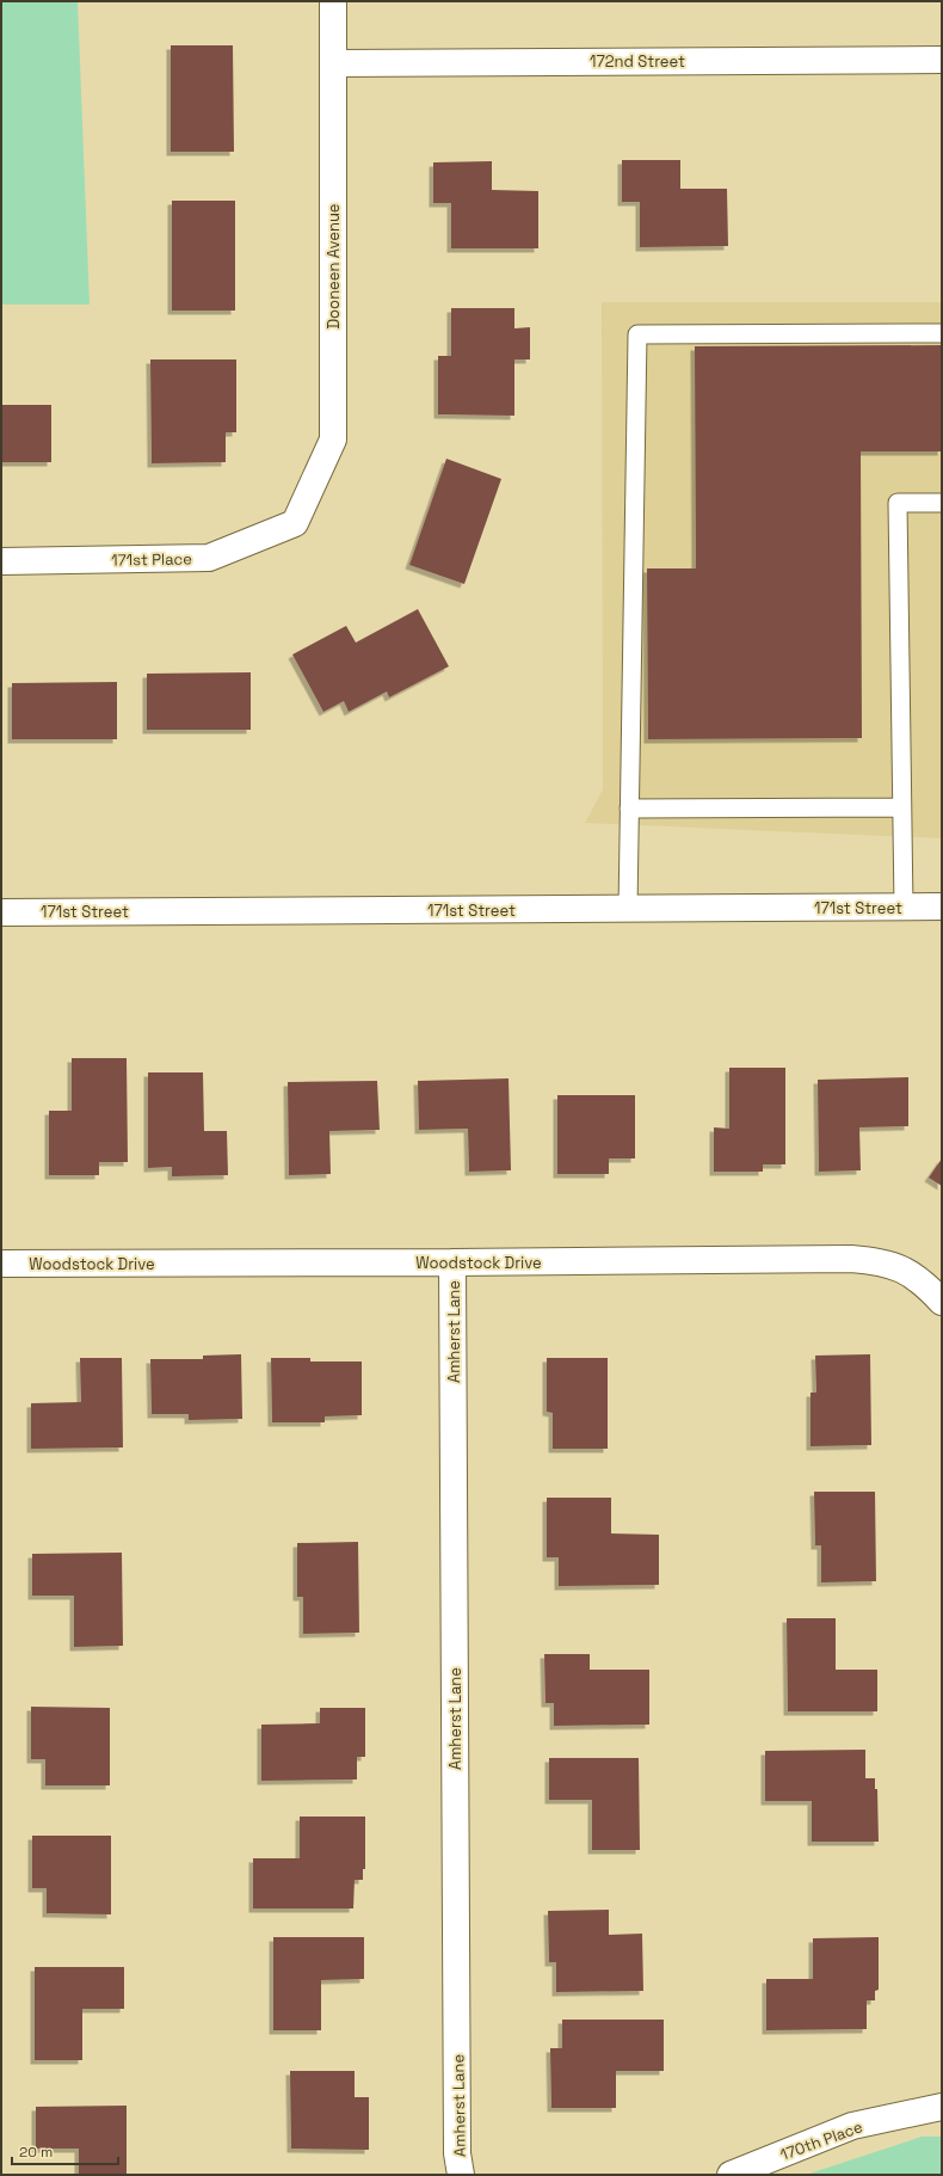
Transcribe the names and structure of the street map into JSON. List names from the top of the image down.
{
  "streets": {
    "street": [
      "172nd Street",
      "Dooneen Avenue",
      "171st Place",
      "171st Street",
      "Woodstock Drive",
      "Amherst Lane",
      "170th Place"
    ]
  },
  "crossings": [
    ["172nd Street", "Dooneen Avenue"],
    ["Dooneen Avenue", "171st Place"],
    ["Woodstock Drive", "Amherst Lane"]
  ],
  "scale_bar": "20 m"
}
